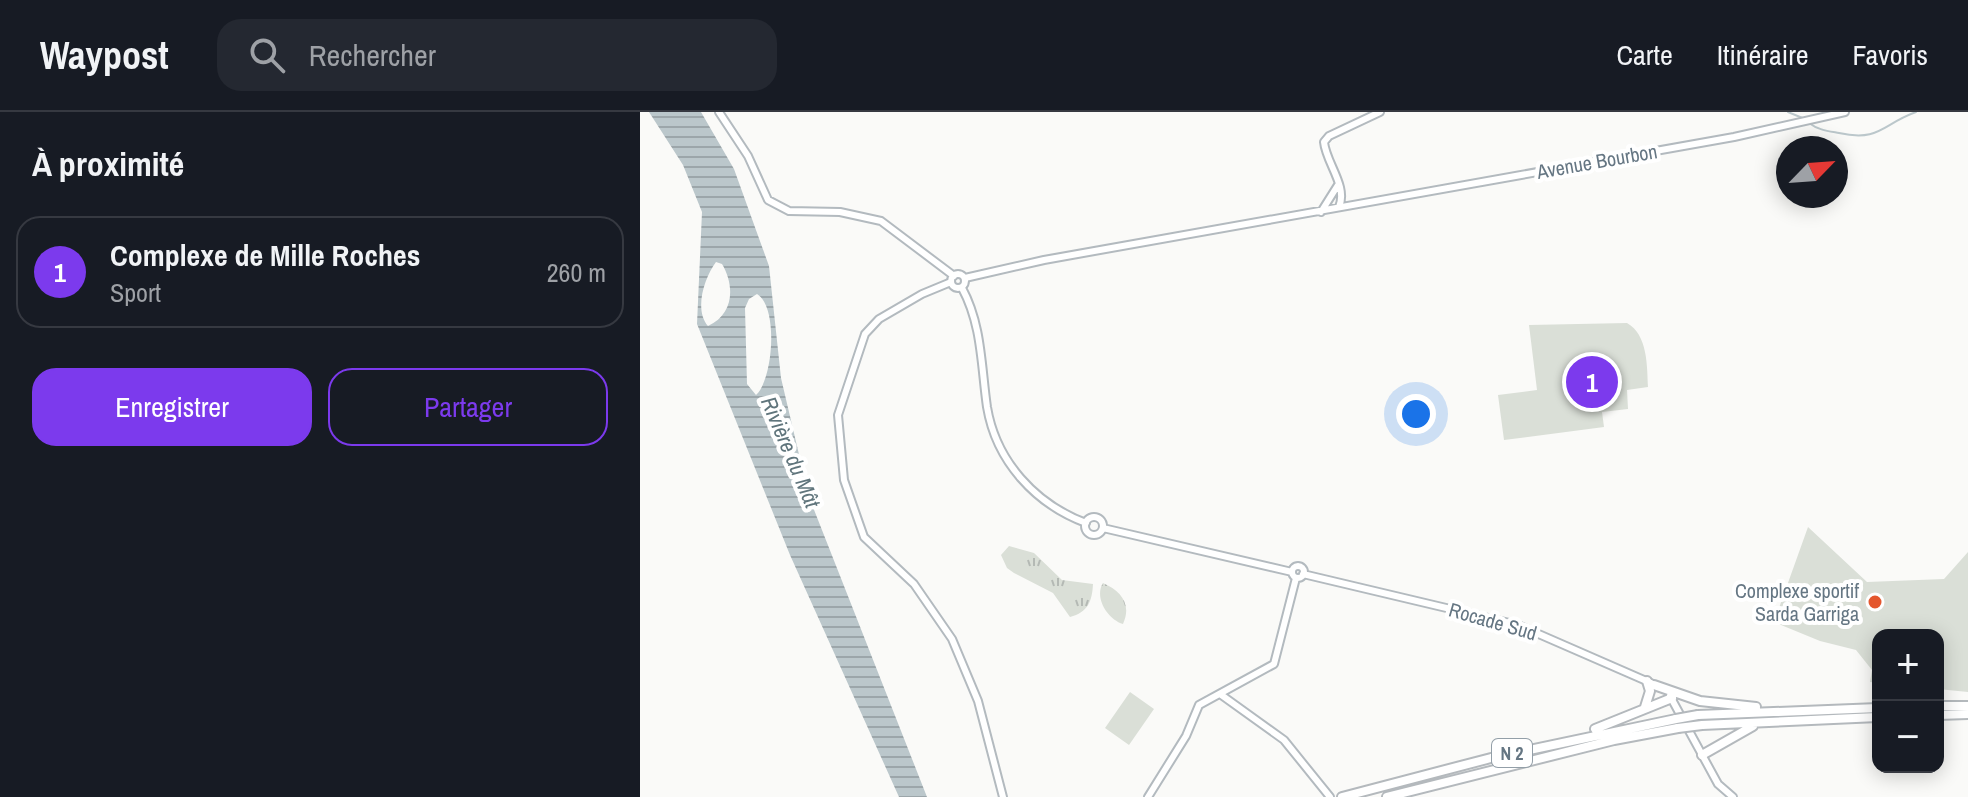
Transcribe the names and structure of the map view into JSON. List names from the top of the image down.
{
  "streets": {
    "highway": ["N 2"],
    "street": ["Avenue Bourbon", "Rocade Sud"]
  },
  "water": ["Rivière du Mât"],
  "places": ["Complexe sportif Sarda Garriga"],
  "north": "top right",
  "page": {
    "header": "Waypost",
    "search": "Rechercher",
    "nav": ["Carte", "Itinéraire", "Favoris"],
    "heading": "À proximité",
    "list": [
      {
        "mark": "1",
        "name": "Complexe de Mille Roches",
        "note": "Sport",
        "value": "260 m"
      }
    ],
    "buttons": ["Enregistrer", "Partager"],
    "pins": "1",
    "map_buttons": ["+", "−"]
  }
}
